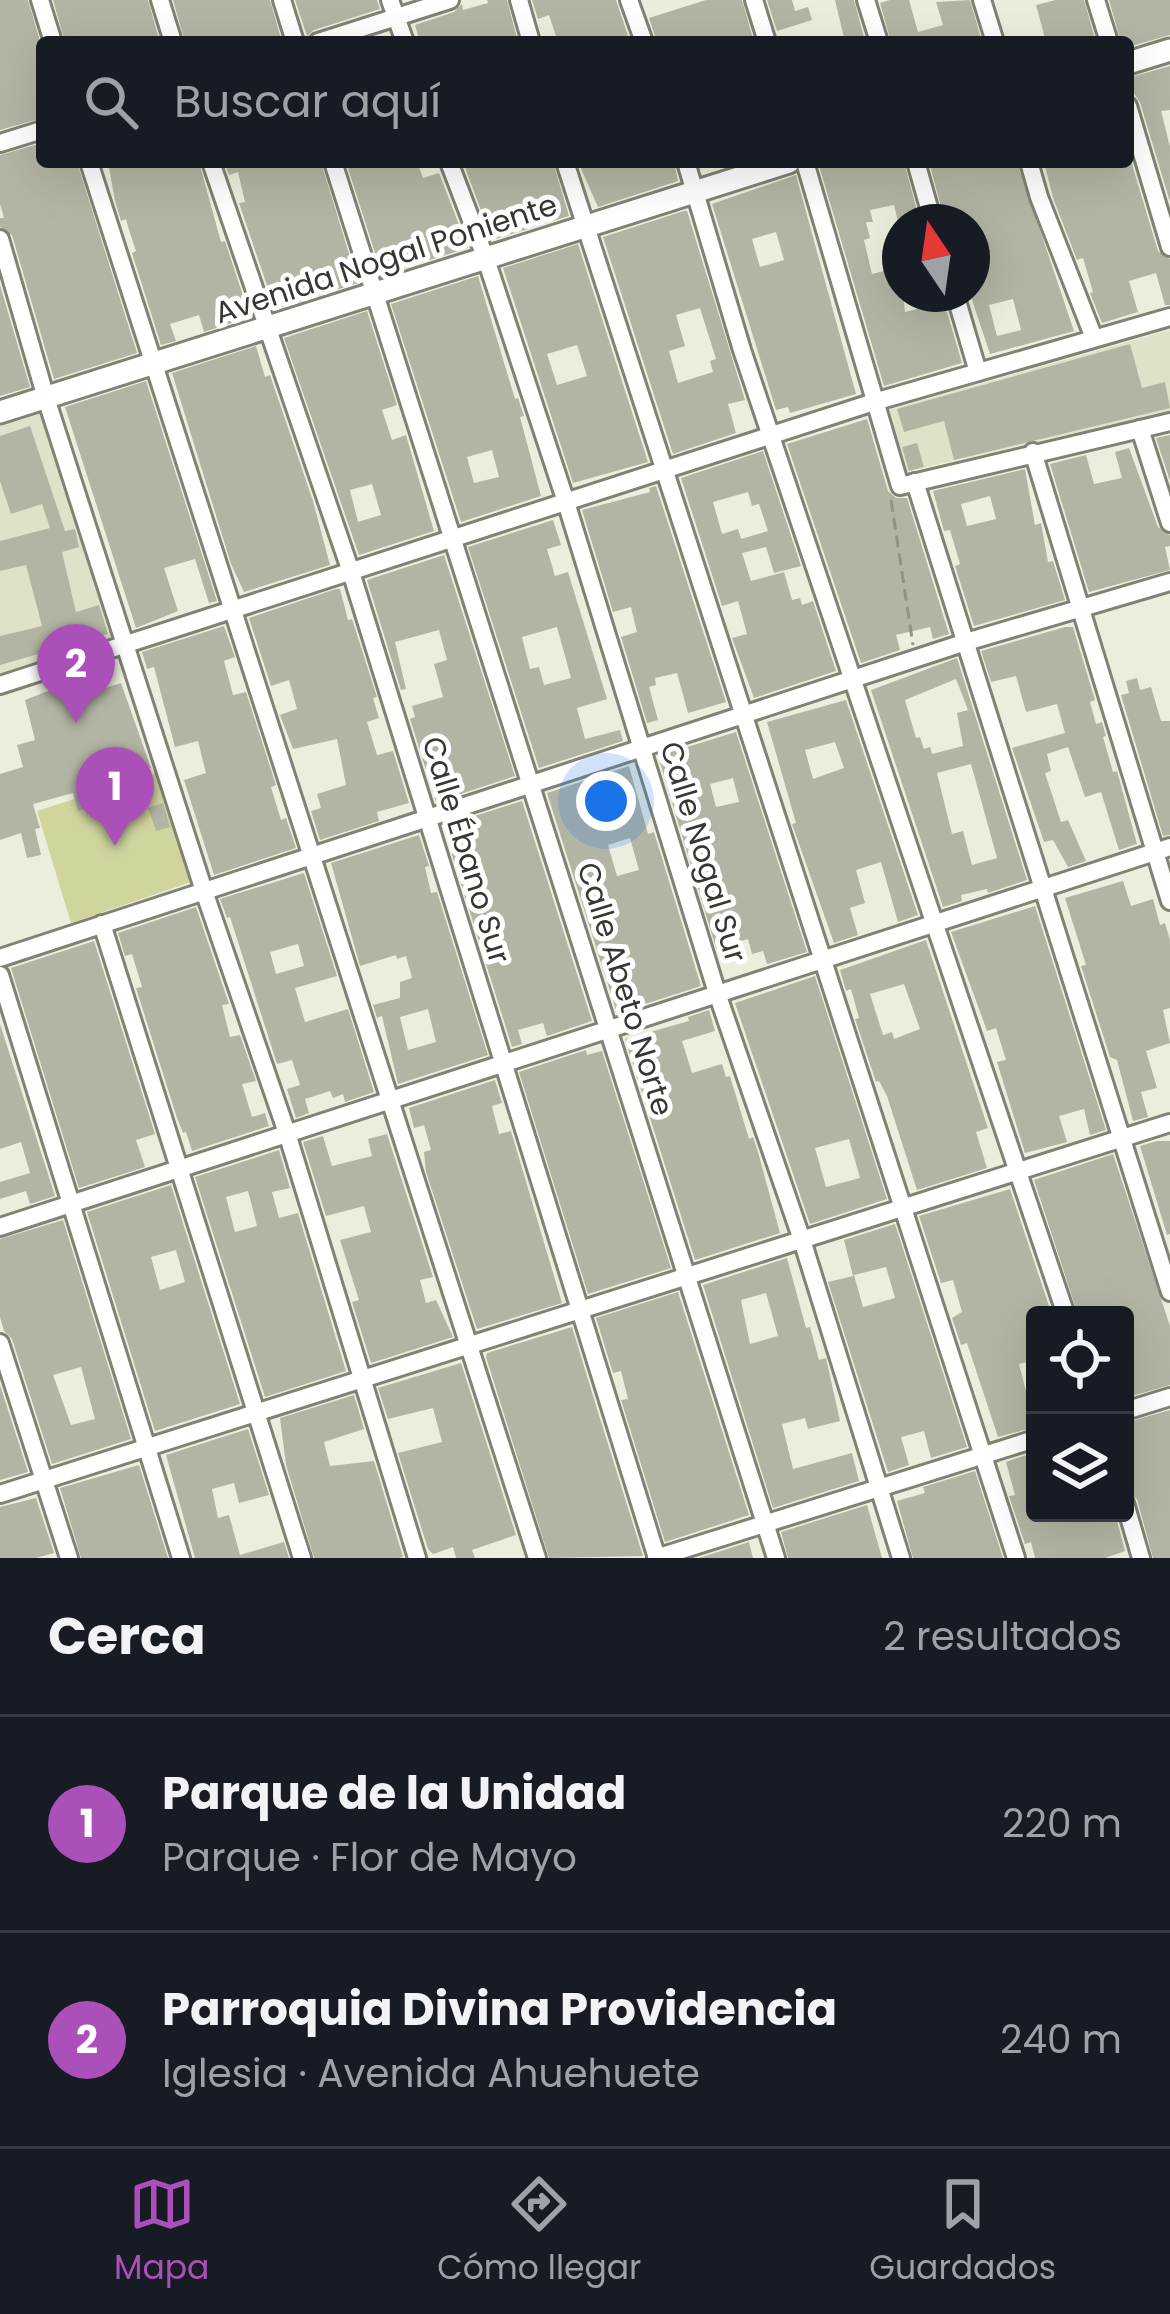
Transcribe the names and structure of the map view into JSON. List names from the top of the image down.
{
  "streets": {
    "street": [
      "Avenida Nogal Poniente",
      "Calle Ébano Sur",
      "Calle Nogal Sur",
      "Calle Abeto Norte"
    ]
  },
  "crossings": [
    ["Avenida Nogal Poniente", "Calle Ébano Sur"],
    ["Avenida Nogal Poniente", "Calle Nogal Sur"],
    ["Avenida Nogal Poniente", "Calle Abeto Norte"]
  ],
  "north": "top",
  "page": {
    "search": "Buscar aquí",
    "pins": ["2", "1"],
    "heading": ["Cerca", "2 resultados"],
    "list": [
      {
        "mark": "1",
        "name": "Parque de la Unidad",
        "note": "Parque · Flor de Mayo",
        "value": "220 m"
      },
      {
        "mark": "2",
        "name": "Parroquia Divina Providencia",
        "note": "Iglesia · Avenida Ahuehuete",
        "value": "240 m"
      }
    ],
    "nav": ["Mapa", "Cómo llegar", "Guardados"]
  }
}
